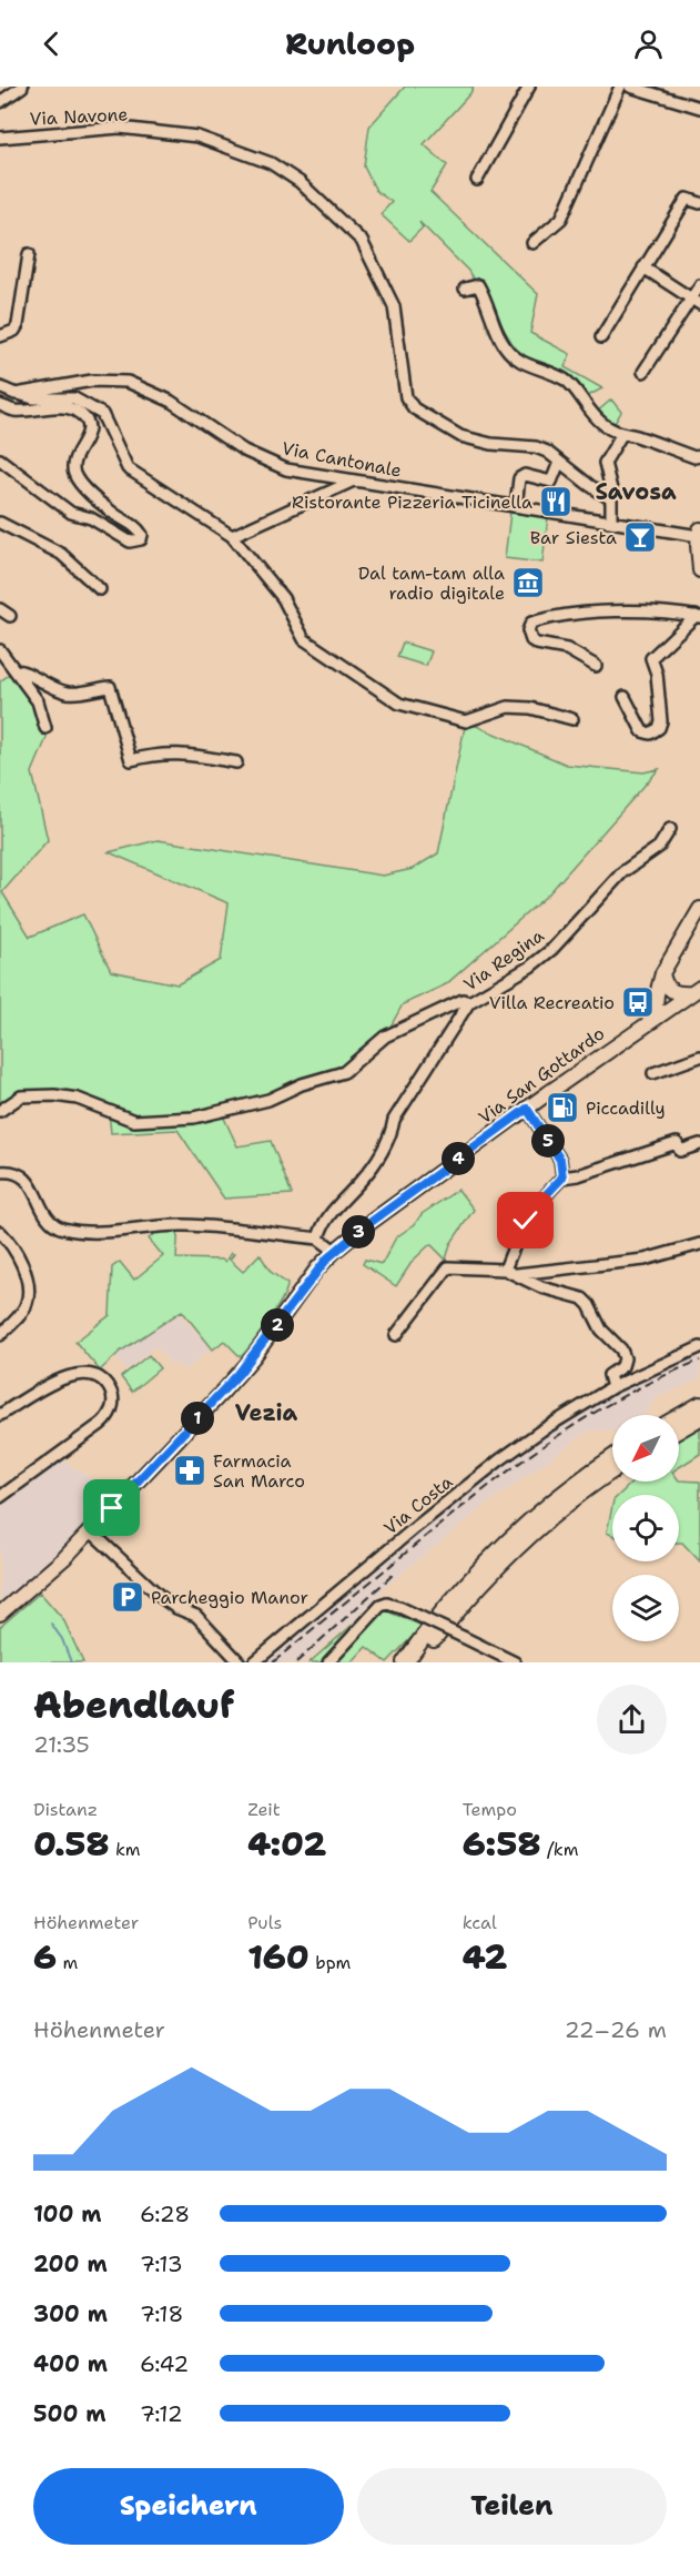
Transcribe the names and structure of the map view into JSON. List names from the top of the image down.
{
  "streets": {
    "main road": ["Via San Gottardo"],
    "street": [
      "Via Navone",
      "Via Cantonale",
      "Via Regina",
      "Via Costa"
    ]
  },
  "districts": ["Savosa", "Vezia"],
  "places": {
    "restaurant": ["Ristorante Pizzeria Ticinella"],
    "bar": ["Bar Siesta"],
    "museum": ["Dal tam-tam alla radio digitale"],
    "bus stop": ["Villa Recreatio"],
    "fuel station": ["Piccadilly"],
    "pharmacy": ["Farmacia San Marco"],
    "parking": ["Parcheggio Manor"]
  },
  "north": "bottom left",
  "page": {
    "header": "Runloop",
    "pins": [
      "5",
      "4",
      "3",
      "2",
      "1"
    ],
    "heading": ["Abendlauf", "21:35"],
    "stats": [
      ["Distanz", "0.58 km"],
      ["Zeit", "4:02"],
      ["Tempo", "6:58 /km"],
      ["Höhenmeter", "6 m"],
      ["Puls", "160 bpm"],
      ["kcal", "42"]
    ],
    "chart": ["Höhenmeter", "22–26 m"],
    "list": [
      {
        "name": "100 m",
        "note": "6:28"
      },
      {
        "name": "200 m",
        "note": "7:13"
      },
      {
        "name": "300 m",
        "note": "7:18"
      },
      {
        "name": "400 m",
        "note": "6:42"
      },
      {
        "name": "500 m",
        "note": "7:12"
      }
    ],
    "buttons": ["Speichern", "Teilen"]
  }
}
